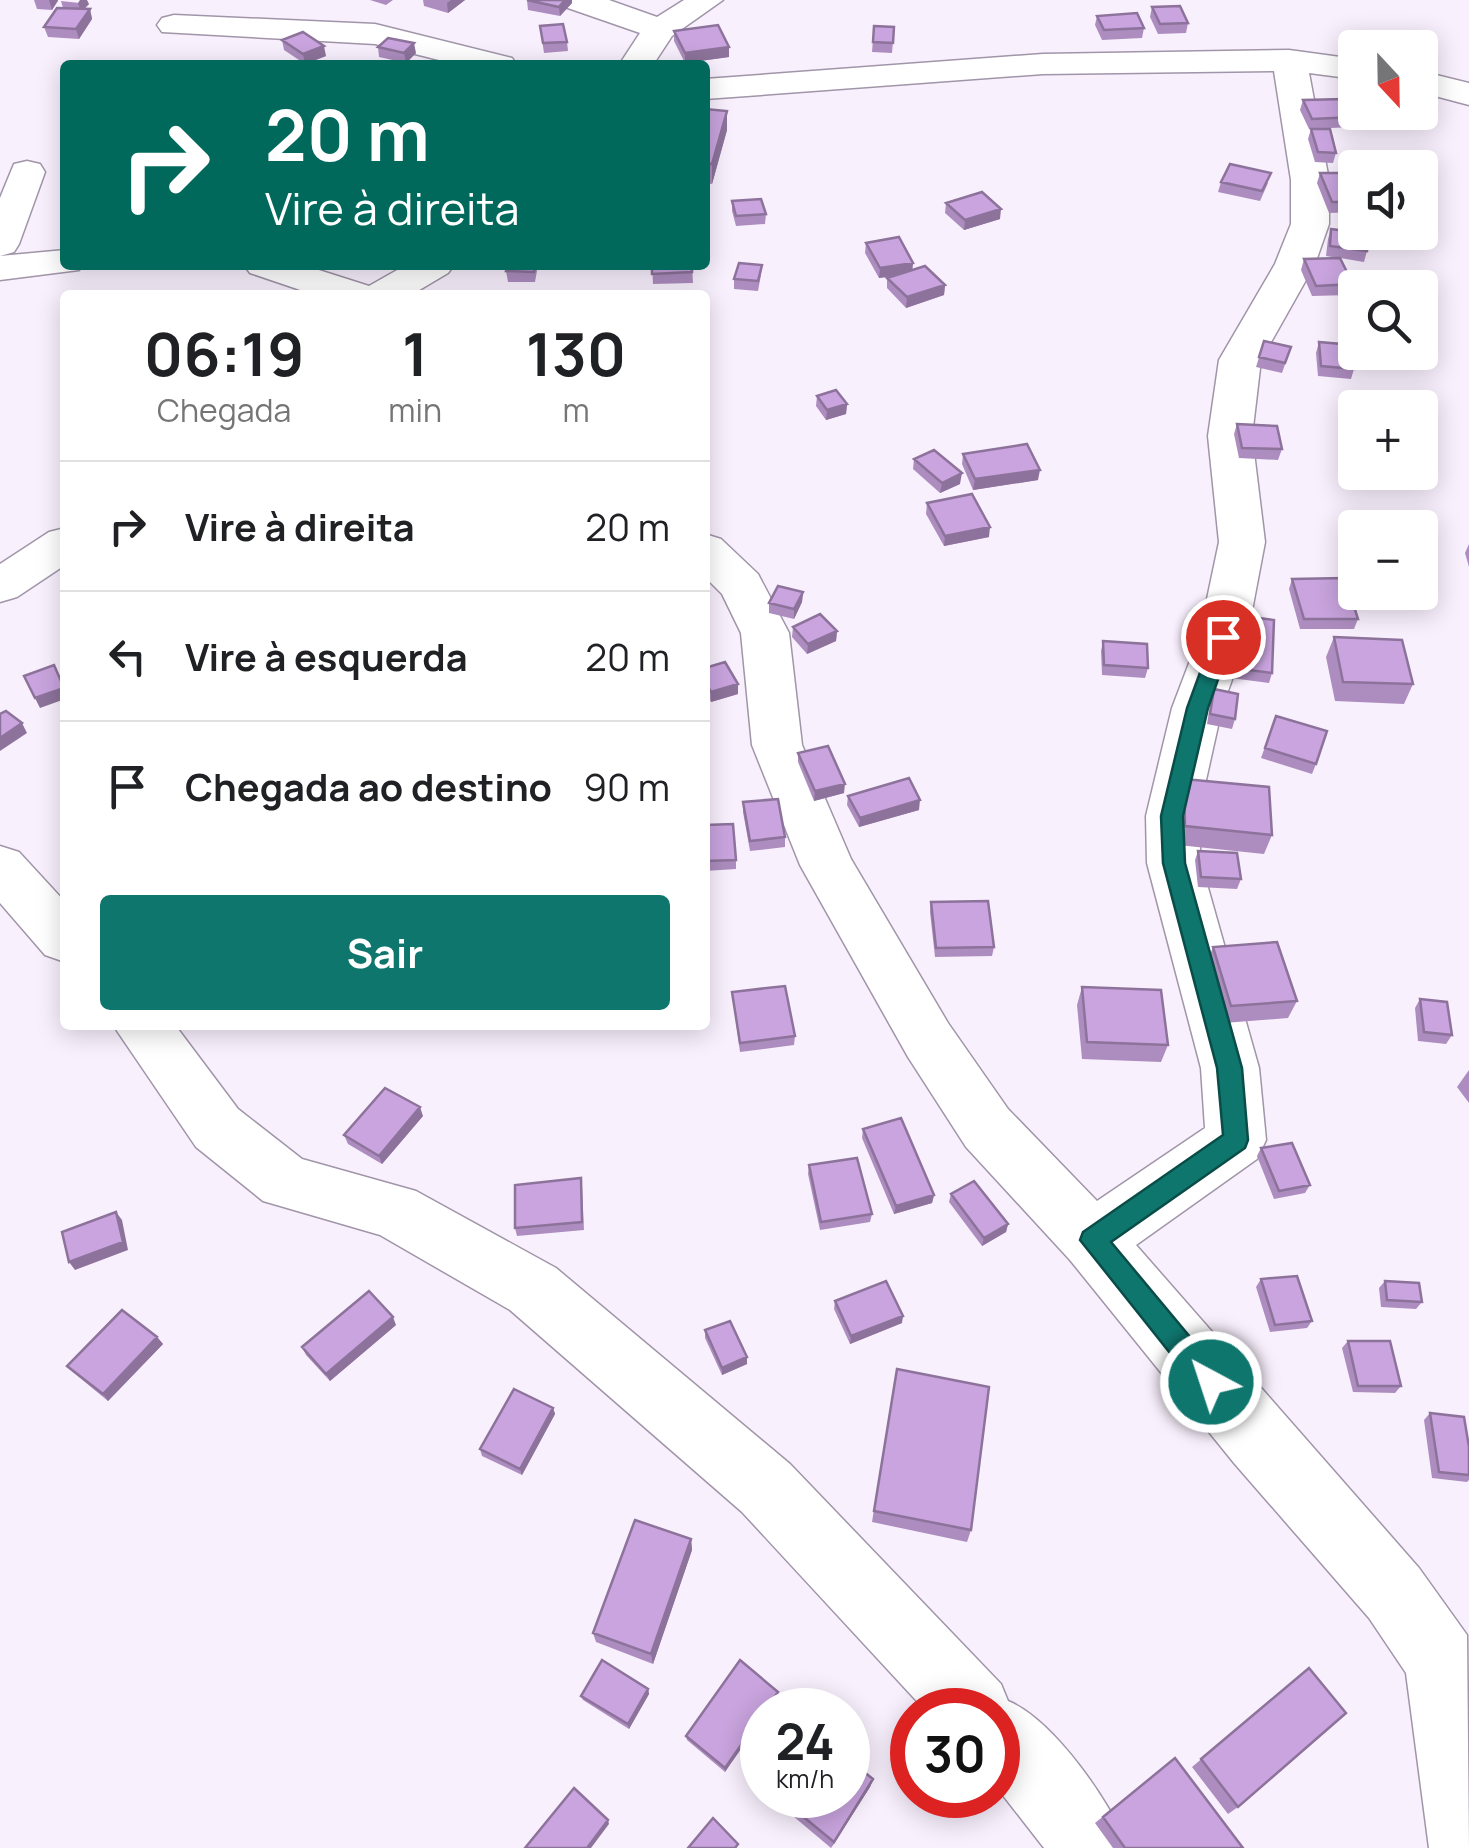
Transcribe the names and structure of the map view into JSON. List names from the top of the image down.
{
  "north": "bottom",
  "page": {
    "map_buttons": ["+", "−"],
    "turn": ["20 m", "Vire à direita"],
    "eta": [
      "06:19",
      "Chegada",
      "1",
      "min",
      "130",
      "m"
    ],
    "list": [
      {
        "name": "Vire à direita",
        "value": "20 m"
      },
      {
        "name": "Vire à esquerda",
        "value": "20 m"
      },
      {
        "name": "Chegada ao destino",
        "value": "90 m"
      }
    ],
    "buttons": "Sair",
    "speed": "24 km/h",
    "limit": "30"
  }
}
